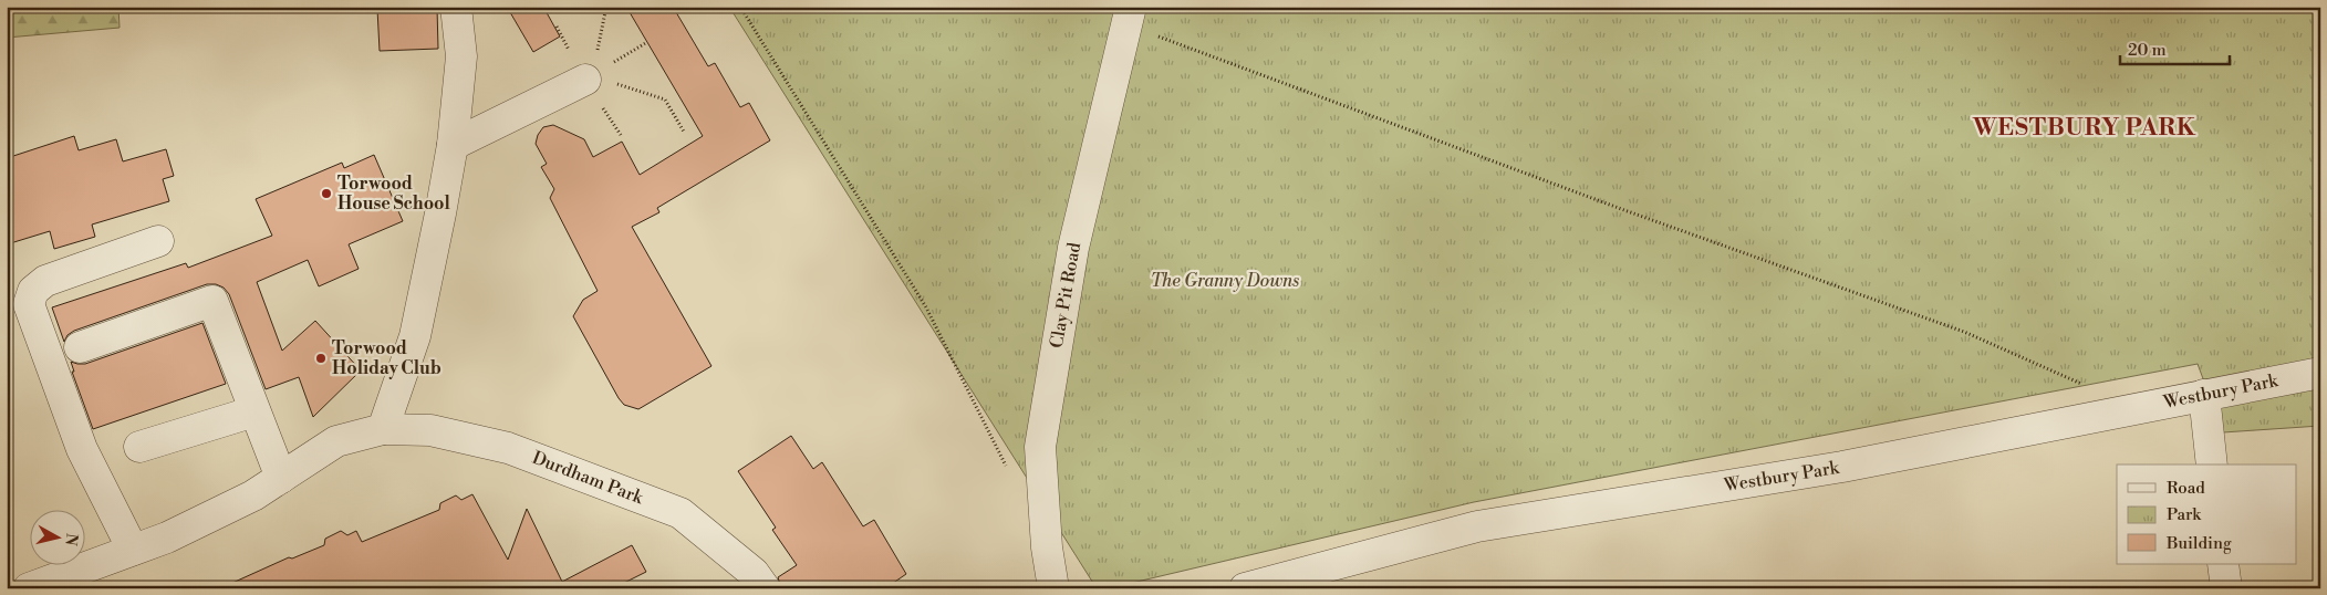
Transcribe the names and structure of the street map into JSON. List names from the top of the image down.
{
  "streets": {
    "street": ["Clay Pit Road", "Westbury Park", "Durdham Park"]
  },
  "districts": ["WESTBURY PARK"],
  "parks": ["The Granny Downs"],
  "places": ["Torwood House School", "Torwood Holiday Club"],
  "legend": ["Road", "Park", "Building"],
  "scale_bar": "20 m",
  "north": "right"
}
